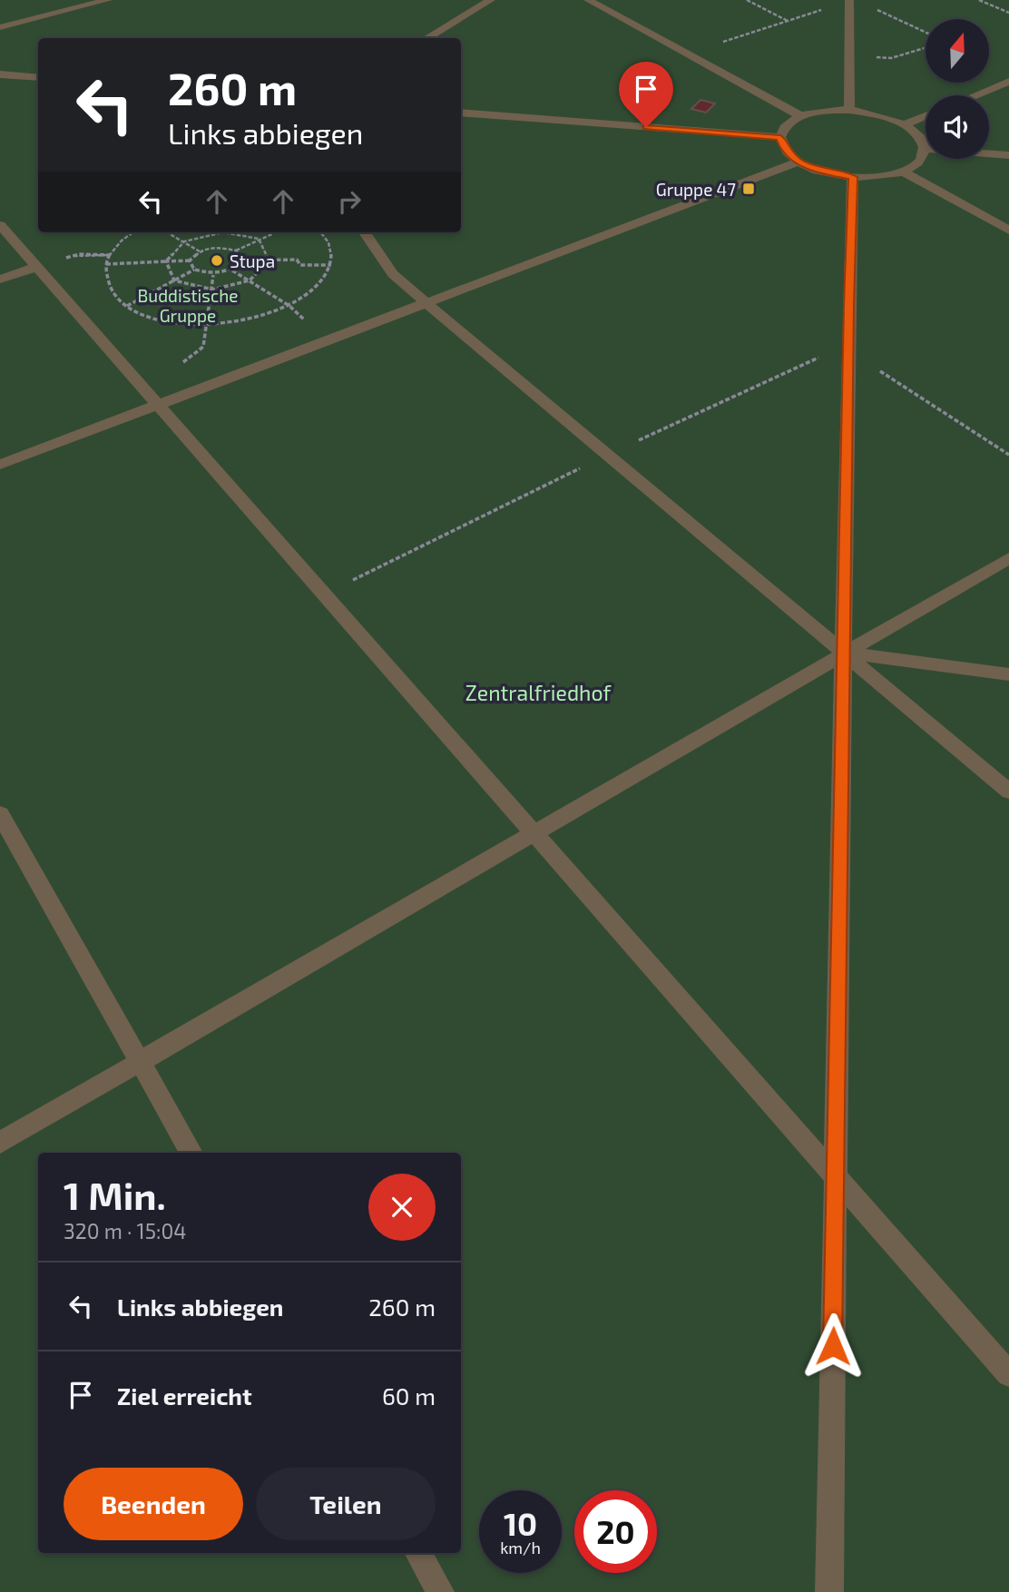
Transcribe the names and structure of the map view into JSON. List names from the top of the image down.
{
  "parks": ["Buddistische Gruppe", "Zentralfriedhof"],
  "places": {
    "transit": ["Gruppe 47"],
    "other": ["Stupa"]
  },
  "north": "top",
  "page": {
    "turn": ["260 m", "Links abbiegen"],
    "heading": ["1 Min.", "320 m · 15:04"],
    "list": [
      {
        "name": "Links abbiegen",
        "value": "260 m"
      },
      {
        "name": "Ziel erreicht",
        "value": "60 m"
      }
    ],
    "buttons": ["Beenden", "Teilen"],
    "speed": "10 km/h",
    "limit": "20"
  }
}
